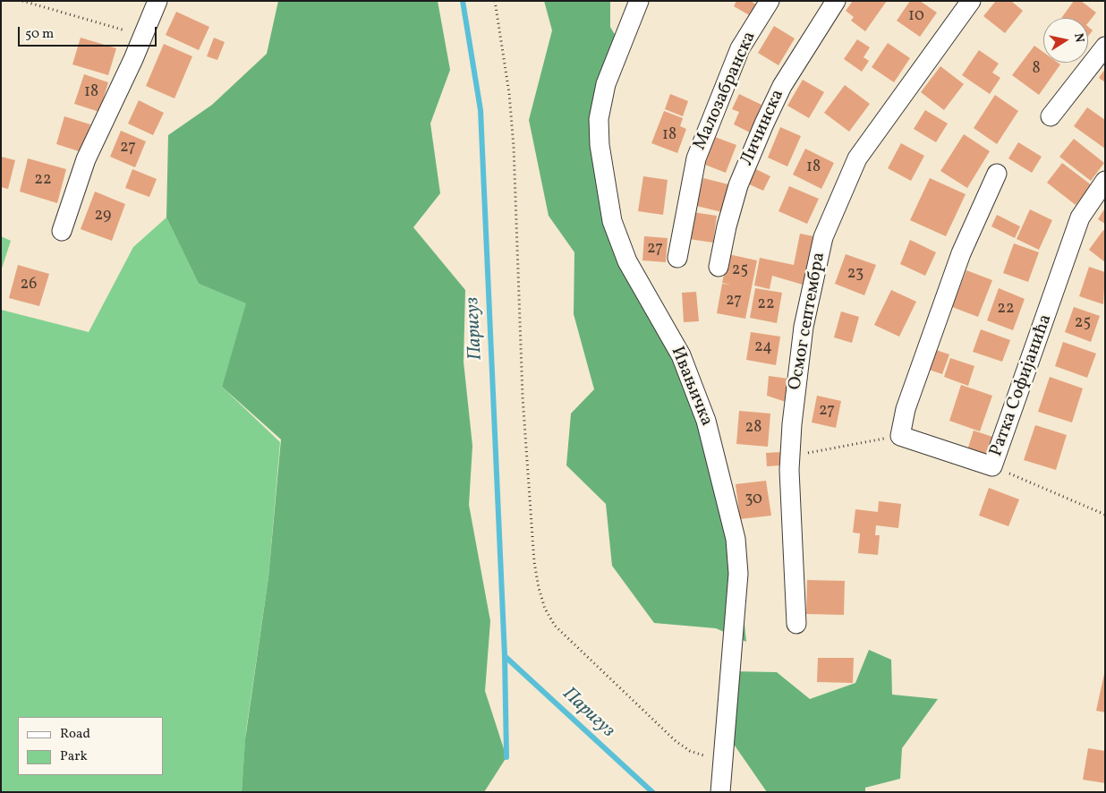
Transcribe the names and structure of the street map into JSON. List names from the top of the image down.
{
  "streets": {
    "street": [
      "Малозабранска",
      "Личинска",
      "Осмог септембра",
      "Ратка Софијанића",
      "Ивањичка"
    ]
  },
  "water": ["Паригуз"],
  "house_numbers": [
    "10",
    "8",
    "18",
    "18",
    "27",
    "18",
    "22",
    "29",
    "27",
    "25",
    "23",
    "26",
    "27",
    "22",
    "22",
    "25",
    "24",
    "27",
    "28",
    "30"
  ],
  "legend": ["Road", "Park"],
  "scale_bar": "50 m",
  "north": "right"
}
